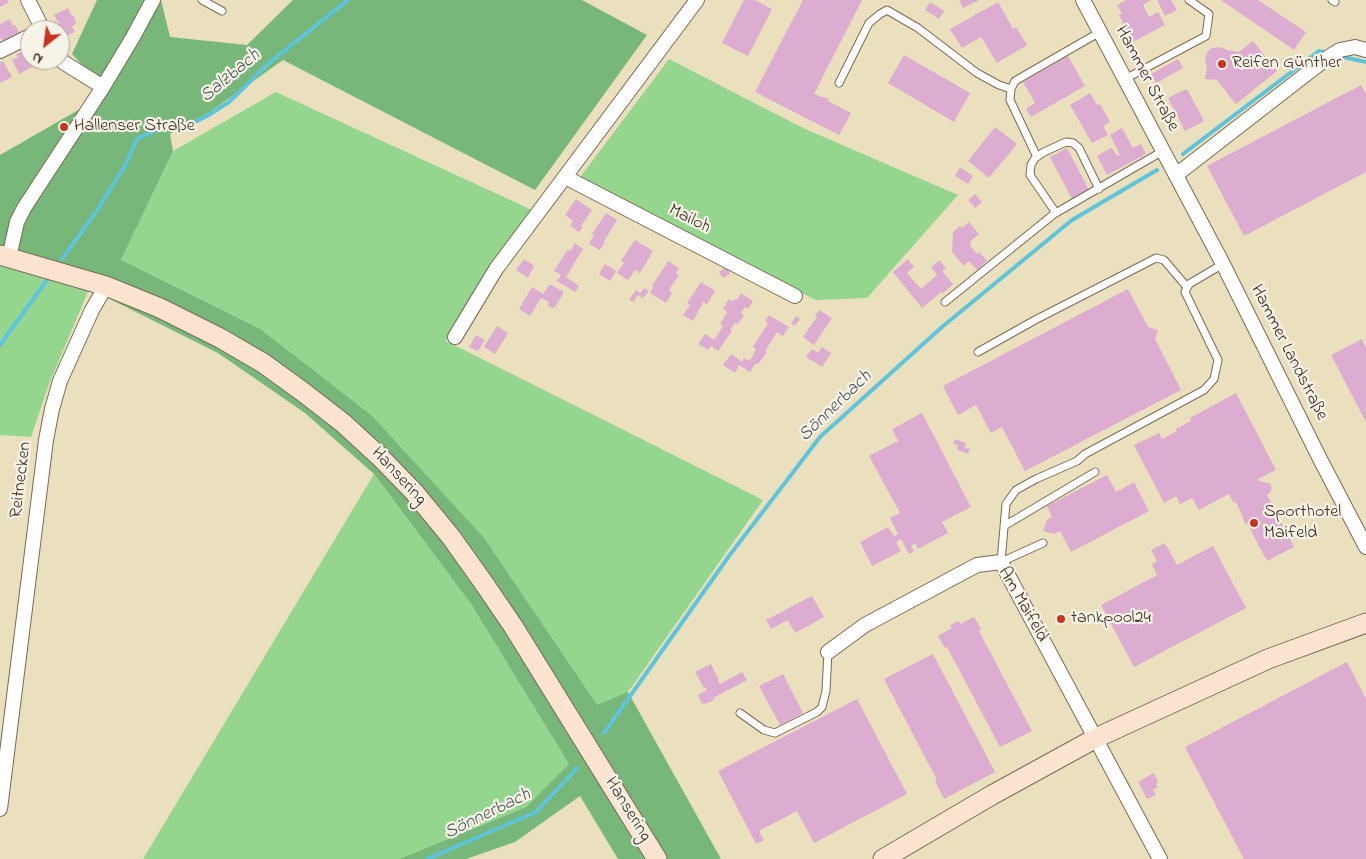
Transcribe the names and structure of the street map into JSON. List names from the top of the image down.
{
  "streets": {
    "street": [
      "Hammer Straße",
      "Mailoh",
      "Hammer Landstraße",
      "Hansering",
      "Reitnecken",
      "Am Maifeld"
    ]
  },
  "crossings": [
    ["Hammer Straße", "Hammer Landstraße"],
    ["Hansering", "Reitnecken"]
  ],
  "water": ["Salzbach", "Sönnerbach"],
  "places": [
    "Reifen Günther",
    "Hallenser Straße",
    "Sporthotel Maifeld",
    "tankpool24"
  ],
  "north": "bottom left"
}
